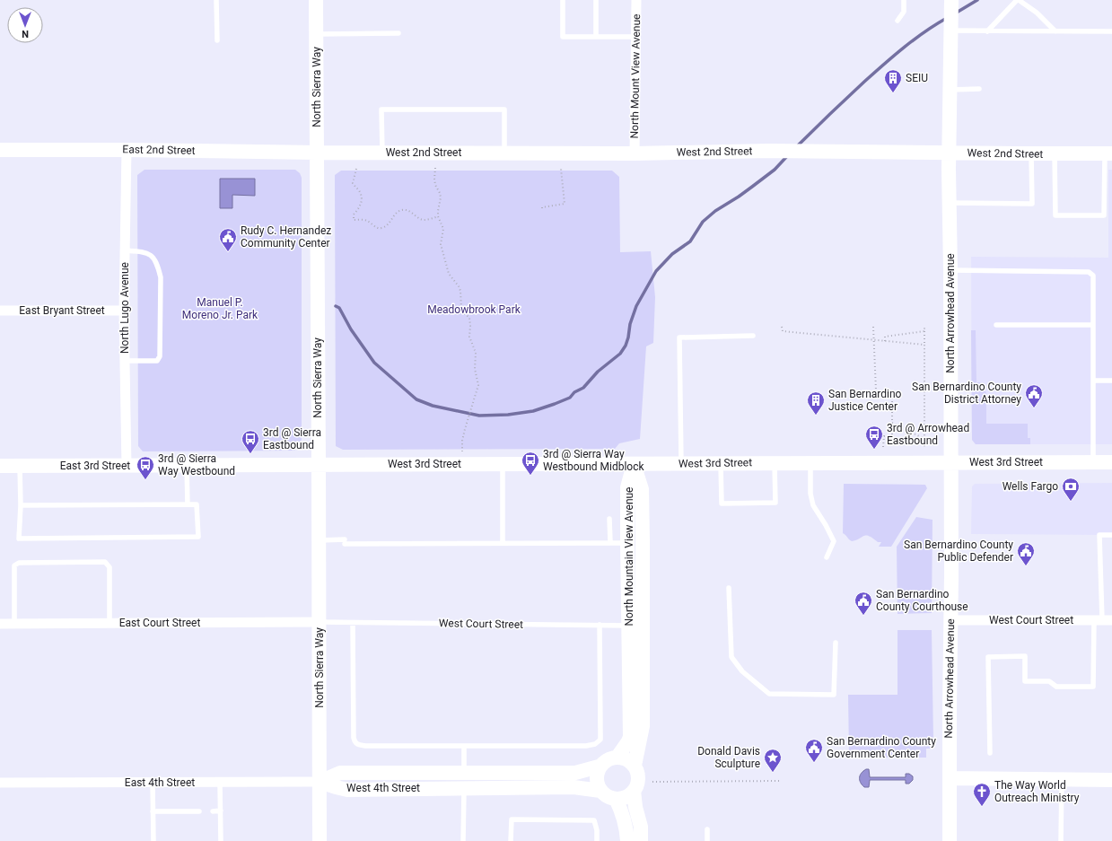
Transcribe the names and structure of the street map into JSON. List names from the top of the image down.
{
  "streets": {
    "street": [
      "North Mount View Avenue",
      "North Sierra Way",
      "East 2nd Street",
      "West 2nd Street",
      "North Lugo Avenue",
      "East Bryant Street",
      "North Arrowhead Avenue",
      "West 3rd Street",
      "East 3rd Street",
      "North Mountain View Avenue",
      "West Court Street",
      "East Court Street",
      "East 4th Street",
      "West 4th Street"
    ]
  },
  "crossings": [
    ["North Mount View Avenue", "West 2nd Street"],
    ["North Sierra Way", "East 2nd Street"],
    ["North Sierra Way", "West 2nd Street"],
    ["North Sierra Way", "West 3rd Street"],
    ["North Sierra Way", "East 3rd Street"],
    ["North Sierra Way", "West Court Street"],
    ["North Sierra Way", "East Court Street"],
    ["North Sierra Way", "East 4th Street"],
    ["North Sierra Way", "West 4th Street"],
    ["East 2nd Street", "West 2nd Street"],
    ["East 2nd Street", "North Lugo Avenue"],
    ["West 2nd Street", "North Arrowhead Avenue"],
    ["North Lugo Avenue", "East Bryant Street"],
    ["North Lugo Avenue", "East 3rd Street"],
    ["North Arrowhead Avenue", "West 3rd Street"],
    ["North Arrowhead Avenue", "West Court Street"],
    ["West 3rd Street", "East 3rd Street"],
    ["West 3rd Street", "North Mountain View Avenue"],
    ["North Mountain View Avenue", "West Court Street"],
    ["North Mountain View Avenue", "West 4th Street"],
    ["West Court Street", "East Court Street"],
    ["East 4th Street", "West 4th Street"]
  ],
  "parks": ["Manuel P. Moreno Jr. Park", "Meadowbrook Park"],
  "places": {
    "building": ["SEIU", "San Bernardino Justice Center"],
    "public building": [
      "Rudy C. Hernandez Community Center",
      "San Bernardino County District Attorney",
      "San Bernardino County Public Defender",
      "San Bernardino County Courthouse",
      "San Bernardino County Government Center"
    ],
    "bus stop": [
      "3rd @ Arrowhead Eastbound",
      "3rd @ Sierra Eastbound",
      "3rd @ Sierra Way Westbound Midblock",
      "3rd @ Sierra Way Westbound"
    ],
    "bank": ["Wells Fargo"],
    "place": ["Donald Davis Sculpture"],
    "church": ["The Way World Outreach Ministry"]
  },
  "north": "bottom"
}
